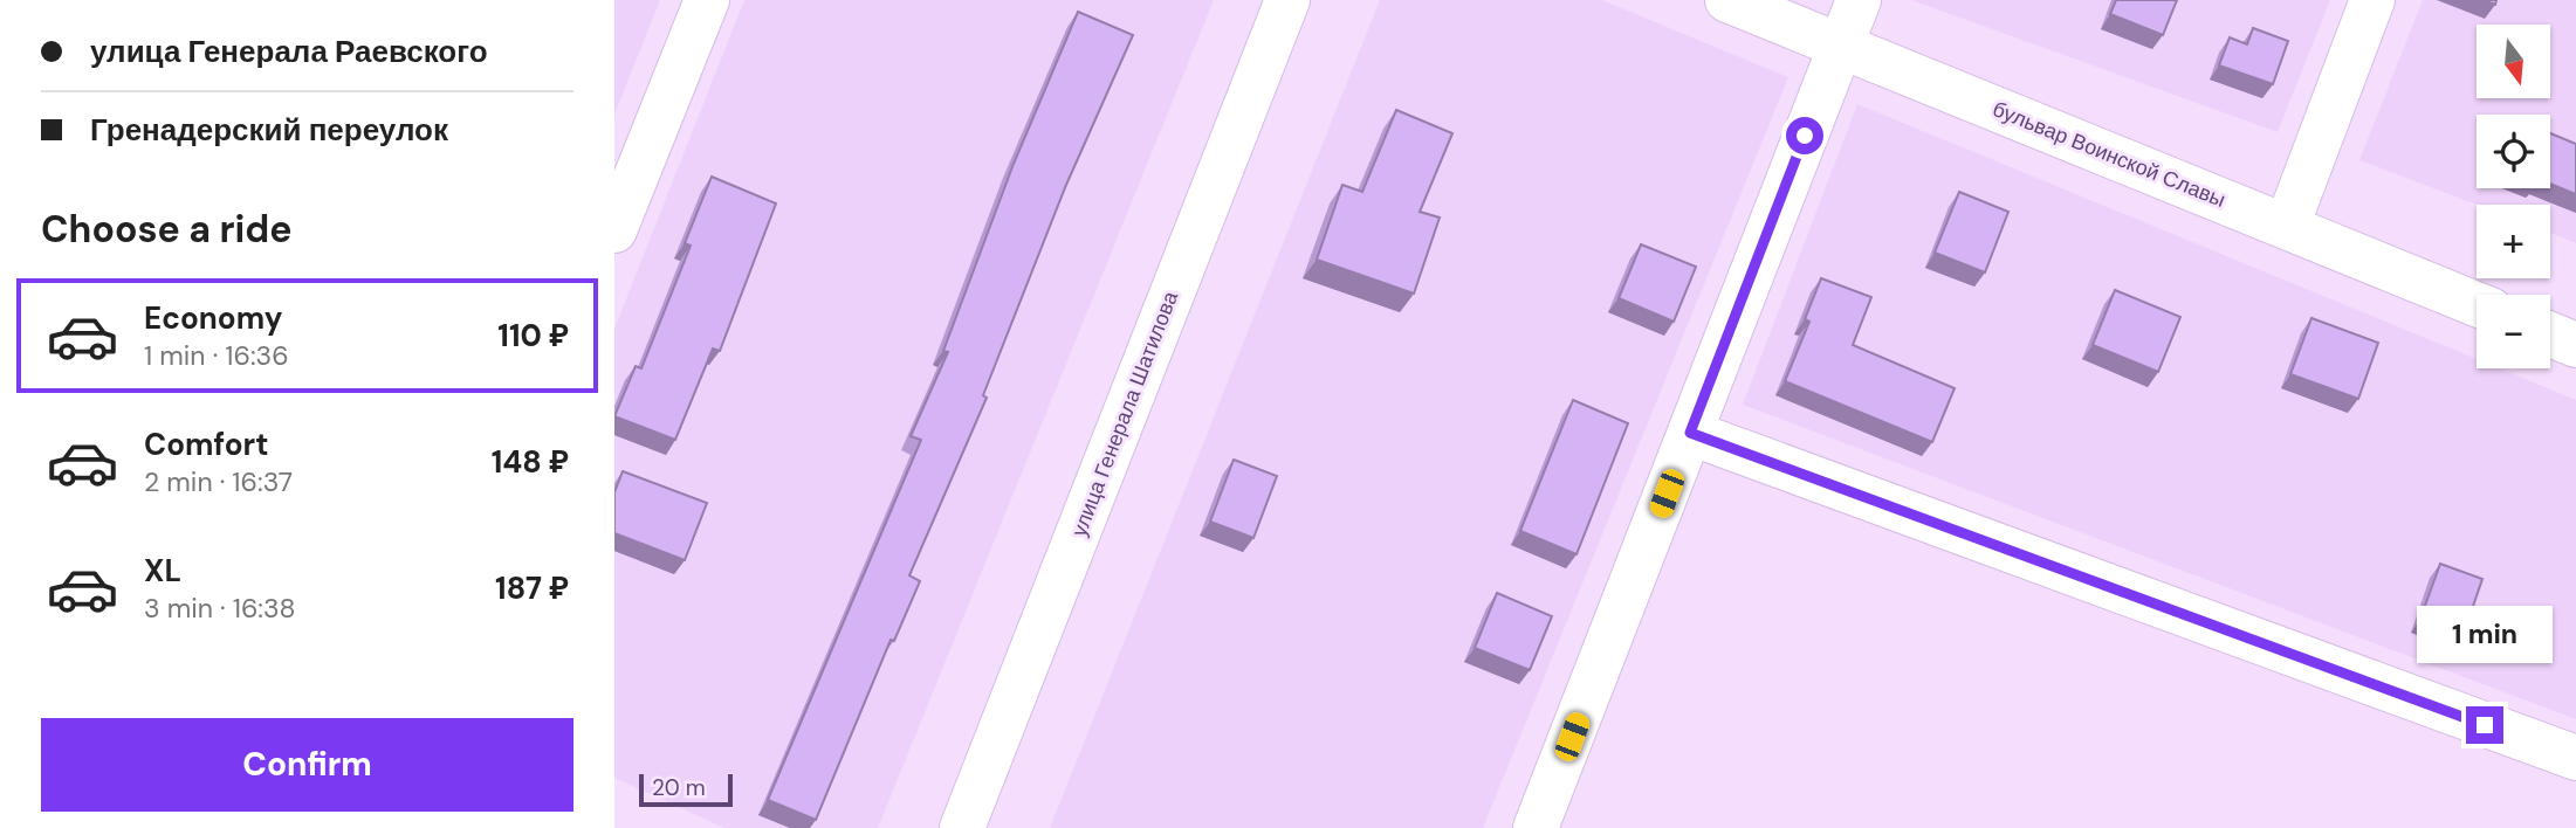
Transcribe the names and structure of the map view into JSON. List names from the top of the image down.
{
  "streets": {
    "street": ["бульвар Воинской Славы", "улица Генерала Шатилова"]
  },
  "scale_bar": "20 m",
  "north": "bottom",
  "page": {
    "banner": ["улица Генерала Раевского", "Гренадерский переулок"],
    "map_buttons": ["+", "−"],
    "heading": "Choose a ride",
    "list": [
      {
        "name": "Economy",
        "note": "1 min · 16:36",
        "value": "110 ₽"
      },
      {
        "name": "Comfort",
        "note": "2 min · 16:37",
        "value": "148 ₽"
      },
      {
        "name": "XL",
        "note": "3 min · 16:38",
        "value": "187 ₽"
      }
    ],
    "bubble": "1 min",
    "buttons": "Confirm",
    "scale": "20 m"
  }
}
